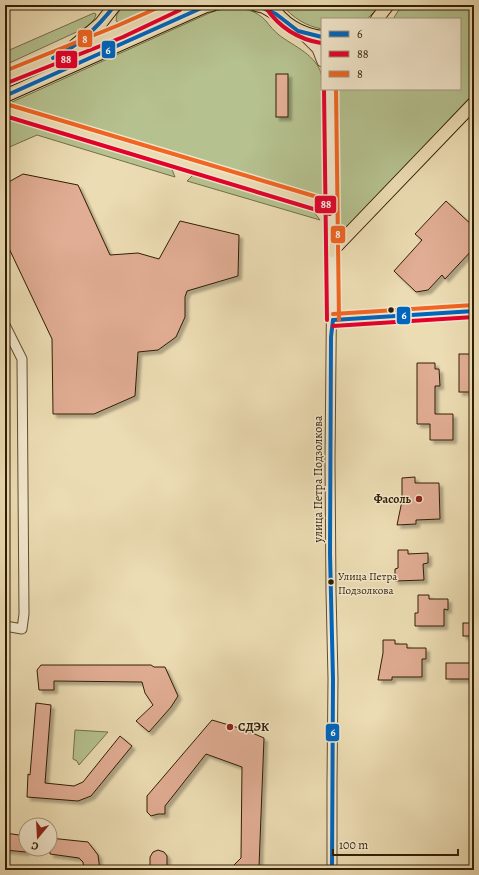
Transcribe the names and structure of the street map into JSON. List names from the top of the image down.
{
  "streets": {
    "street": ["улица Петра Подзолкова"]
  },
  "places": ["Фасоль", "Улица Петра Подзолкова", "СДЭК"],
  "lines": ["transit line 6", "transit line 8", "transit line 88"],
  "legend": ["6", "88", "8"],
  "scale_bar": "100 m",
  "north": "bottom"
}
